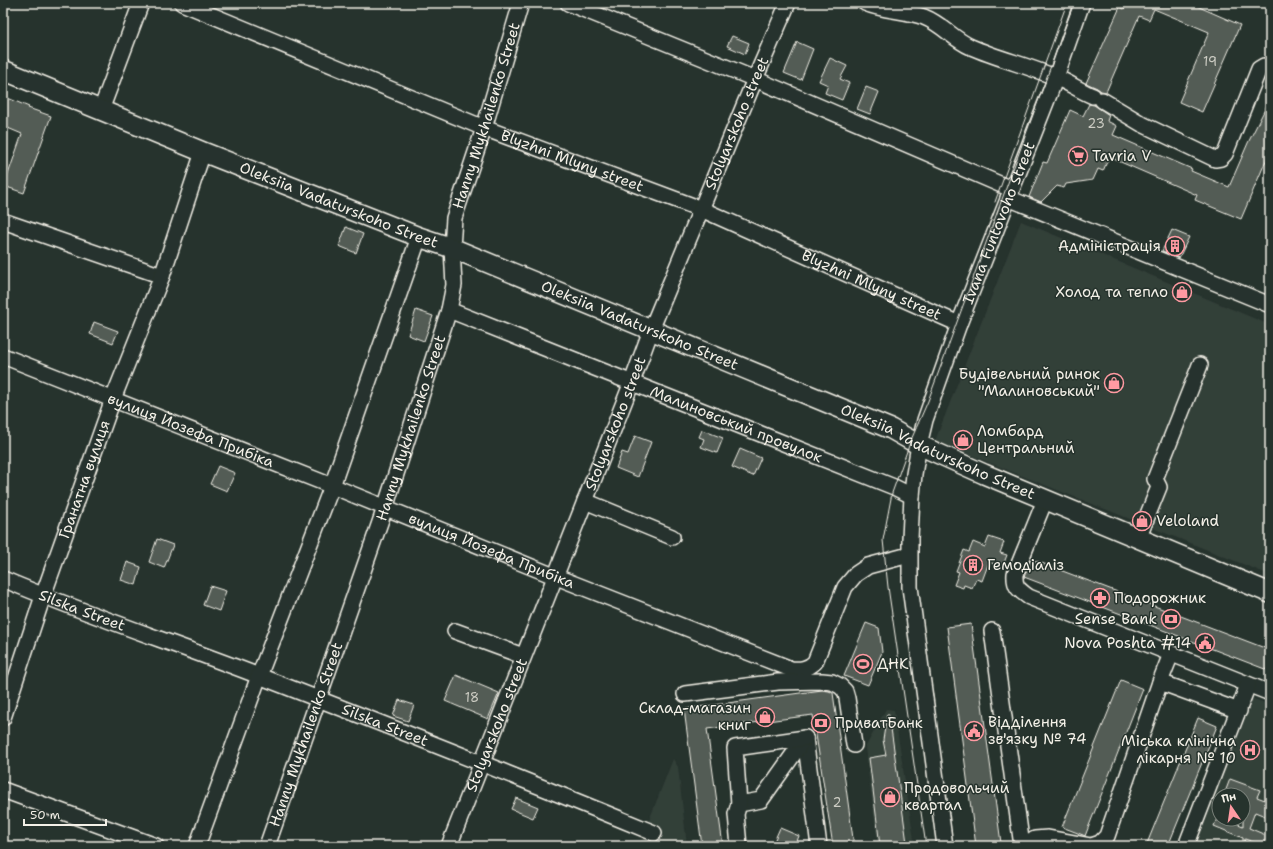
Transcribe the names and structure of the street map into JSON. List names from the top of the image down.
{
  "streets": {
    "main road": ["Oleksiia Vadaturskoho Street"],
    "street": [
      "Hanny Mykhailenko Street",
      "Stolyarskoho street",
      "Blyzhni Mlyny street",
      "Ivana Funtovoho Street",
      "Малиновський провулок",
      "вулиця Йозефа Прибіка",
      "Гранатна вулиця",
      "Silska Street"
    ]
  },
  "crossings": [
    ["Hanny Mykhailenko Street", "Blyzhni Mlyny street"],
    ["Hanny Mykhailenko Street", "Oleksiia Vadaturskoho Street"],
    ["Hanny Mykhailenko Street", "Малиновський провулок"],
    ["Hanny Mykhailenko Street", "вулиця Йозефа Прибіка"],
    ["Hanny Mykhailenko Street", "Silska Street"],
    ["Stolyarskoho street", "Blyzhni Mlyny street"],
    ["Stolyarskoho street", "Oleksiia Vadaturskoho Street"],
    ["Stolyarskoho street", "Малиновський провулок"],
    ["Stolyarskoho street", "вулиця Йозефа Прибіка"],
    ["Stolyarskoho street", "Silska Street"],
    ["Blyzhni Mlyny street", "Ivana Funtovoho Street"],
    ["Oleksiia Vadaturskoho Street", "Ivana Funtovoho Street"],
    ["Oleksiia Vadaturskoho Street", "Гранатна вулиця"],
    ["Ivana Funtovoho Street", "Малиновський провулок"],
    ["вулиця Йозефа Прибіка", "Гранатна вулиця"],
    ["Гранатна вулиця", "Silska Street"]
  ],
  "places": {
    "supermarket": ["Tavria V"],
    "building": ["Адміністрація", "Гемодіаліз"],
    "shop": [
      "Холод та тепло",
      "Будівельний ринок \"Малиновський\"",
      "Ломбард Центральний",
      "Veloland",
      "Склад-магазин книг",
      "Продовольчий квартал"
    ],
    "pharmacy": ["Подорожник"],
    "bank": ["Sense Bank", "ПриватБанк"],
    "public building": ["Nova Poshta #14", "Відділення зв'язку № 74"],
    "sports": ["ДНК"],
    "hospital": ["Міська клінічна лікарня № 10"]
  },
  "house_numbers": [
    "19",
    "23",
    "18",
    "2"
  ],
  "scale_bar": "50 m",
  "north": "top"
}
